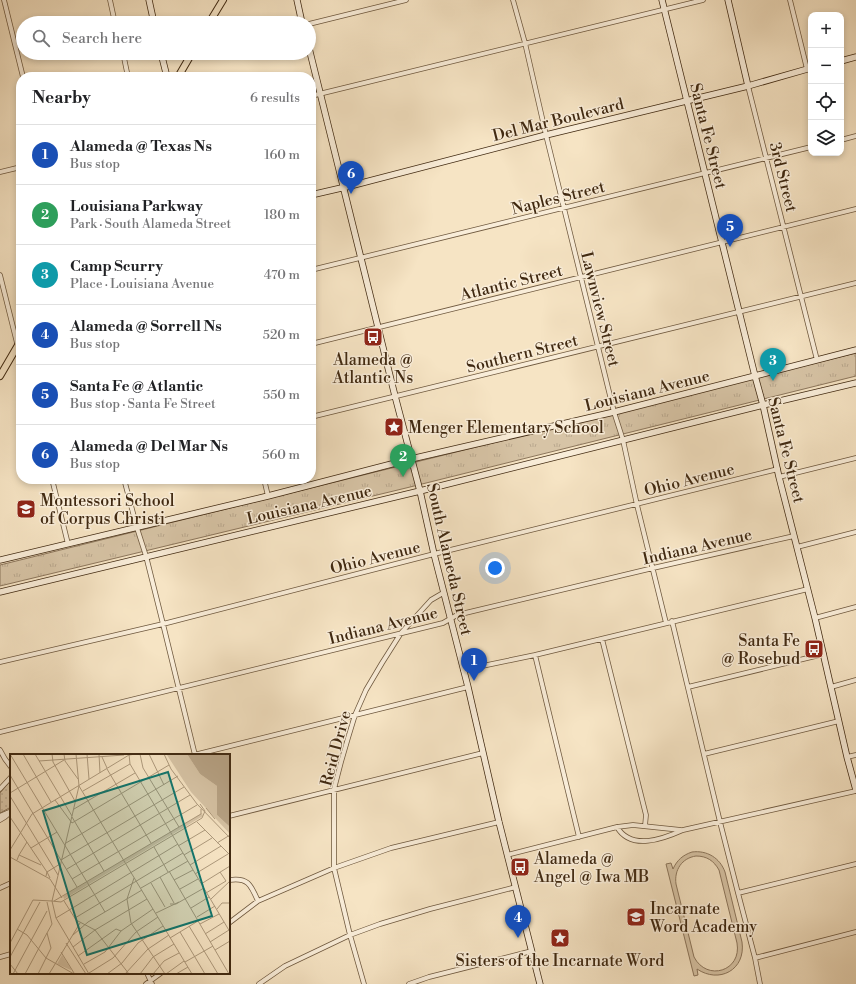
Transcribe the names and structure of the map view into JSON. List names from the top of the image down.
{
  "streets": {
    "main road": [
      "Del Mar Boulevard",
      "Santa Fe Street",
      "3rd Street",
      "Louisiana Avenue",
      "South Alameda Street"
    ],
    "street": [
      "Naples Street",
      "Atlantic Street",
      "Lawnview Street",
      "Southern Street",
      "Ohio Avenue",
      "Indiana Avenue",
      "Reid Drive"
    ]
  },
  "crossings": [
    ["Del Mar Boulevard", "Santa Fe Street"],
    ["Del Mar Boulevard", "3rd Street"],
    ["Del Mar Boulevard", "Lawnview Street"],
    ["Del Mar Boulevard", "South Alameda Street"],
    ["Santa Fe Street", "Naples Street"],
    ["Santa Fe Street", "Atlantic Street"],
    ["Santa Fe Street", "Southern Street"],
    ["Santa Fe Street", "Louisiana Avenue"],
    ["Santa Fe Street", "Ohio Avenue"],
    ["Santa Fe Street", "Indiana Avenue"],
    ["3rd Street", "Naples Street"],
    ["3rd Street", "Atlantic Street"],
    ["3rd Street", "Southern Street"],
    ["3rd Street", "Louisiana Avenue"],
    ["Naples Street", "Lawnview Street"],
    ["Naples Street", "South Alameda Street"],
    ["Atlantic Street", "Lawnview Street"],
    ["Atlantic Street", "South Alameda Street"],
    ["Lawnview Street", "Southern Street"],
    ["Lawnview Street", "Louisiana Avenue"],
    ["Lawnview Street", "Ohio Avenue"],
    ["Lawnview Street", "Indiana Avenue"],
    ["Southern Street", "South Alameda Street"],
    ["Louisiana Avenue", "South Alameda Street"],
    ["Ohio Avenue", "South Alameda Street"],
    ["Indiana Avenue", "South Alameda Street"],
    ["Indiana Avenue", "Reid Drive"],
    ["South Alameda Street", "Reid Drive"]
  ],
  "places": {
    "bus stop": ["Alameda @ Atlantic Ns", "Santa Fe @ Rosebud", "Alameda @ Angel @ Iwa MB"],
    "place": ["Menger Elementary School", "Sisters of the Incarnate Word"],
    "school or university": ["Montessori School of Corpus Christi", "Incarnate Word Academy"]
  },
  "page": {
    "map_buttons": ["+", "−"],
    "search": "Search here",
    "heading": ["Nearby", "6 results"],
    "list": [
      {
        "mark": "1",
        "name": "Alameda @ Texas Ns",
        "note": "Bus stop",
        "value": "160 m"
      },
      {
        "mark": "2",
        "name": "Louisiana Parkway",
        "note": "Park · South Alameda Street",
        "value": "180 m"
      },
      {
        "mark": "3",
        "name": "Camp Scurry",
        "note": "Place · Louisiana Avenue",
        "value": "470 m"
      },
      {
        "mark": "4",
        "name": "Alameda @ Sorrell Ns",
        "note": "Bus stop",
        "value": "520 m"
      },
      {
        "mark": "5",
        "name": "Santa Fe @ Atlantic",
        "note": "Bus stop · Santa Fe Street",
        "value": "550 m"
      },
      {
        "mark": "6",
        "name": "Alameda @ Del Mar Ns",
        "note": "Bus stop",
        "value": "560 m"
      }
    ],
    "pins": [
      "6",
      "5",
      "3",
      "2",
      "1",
      "4"
    ]
  }
}
